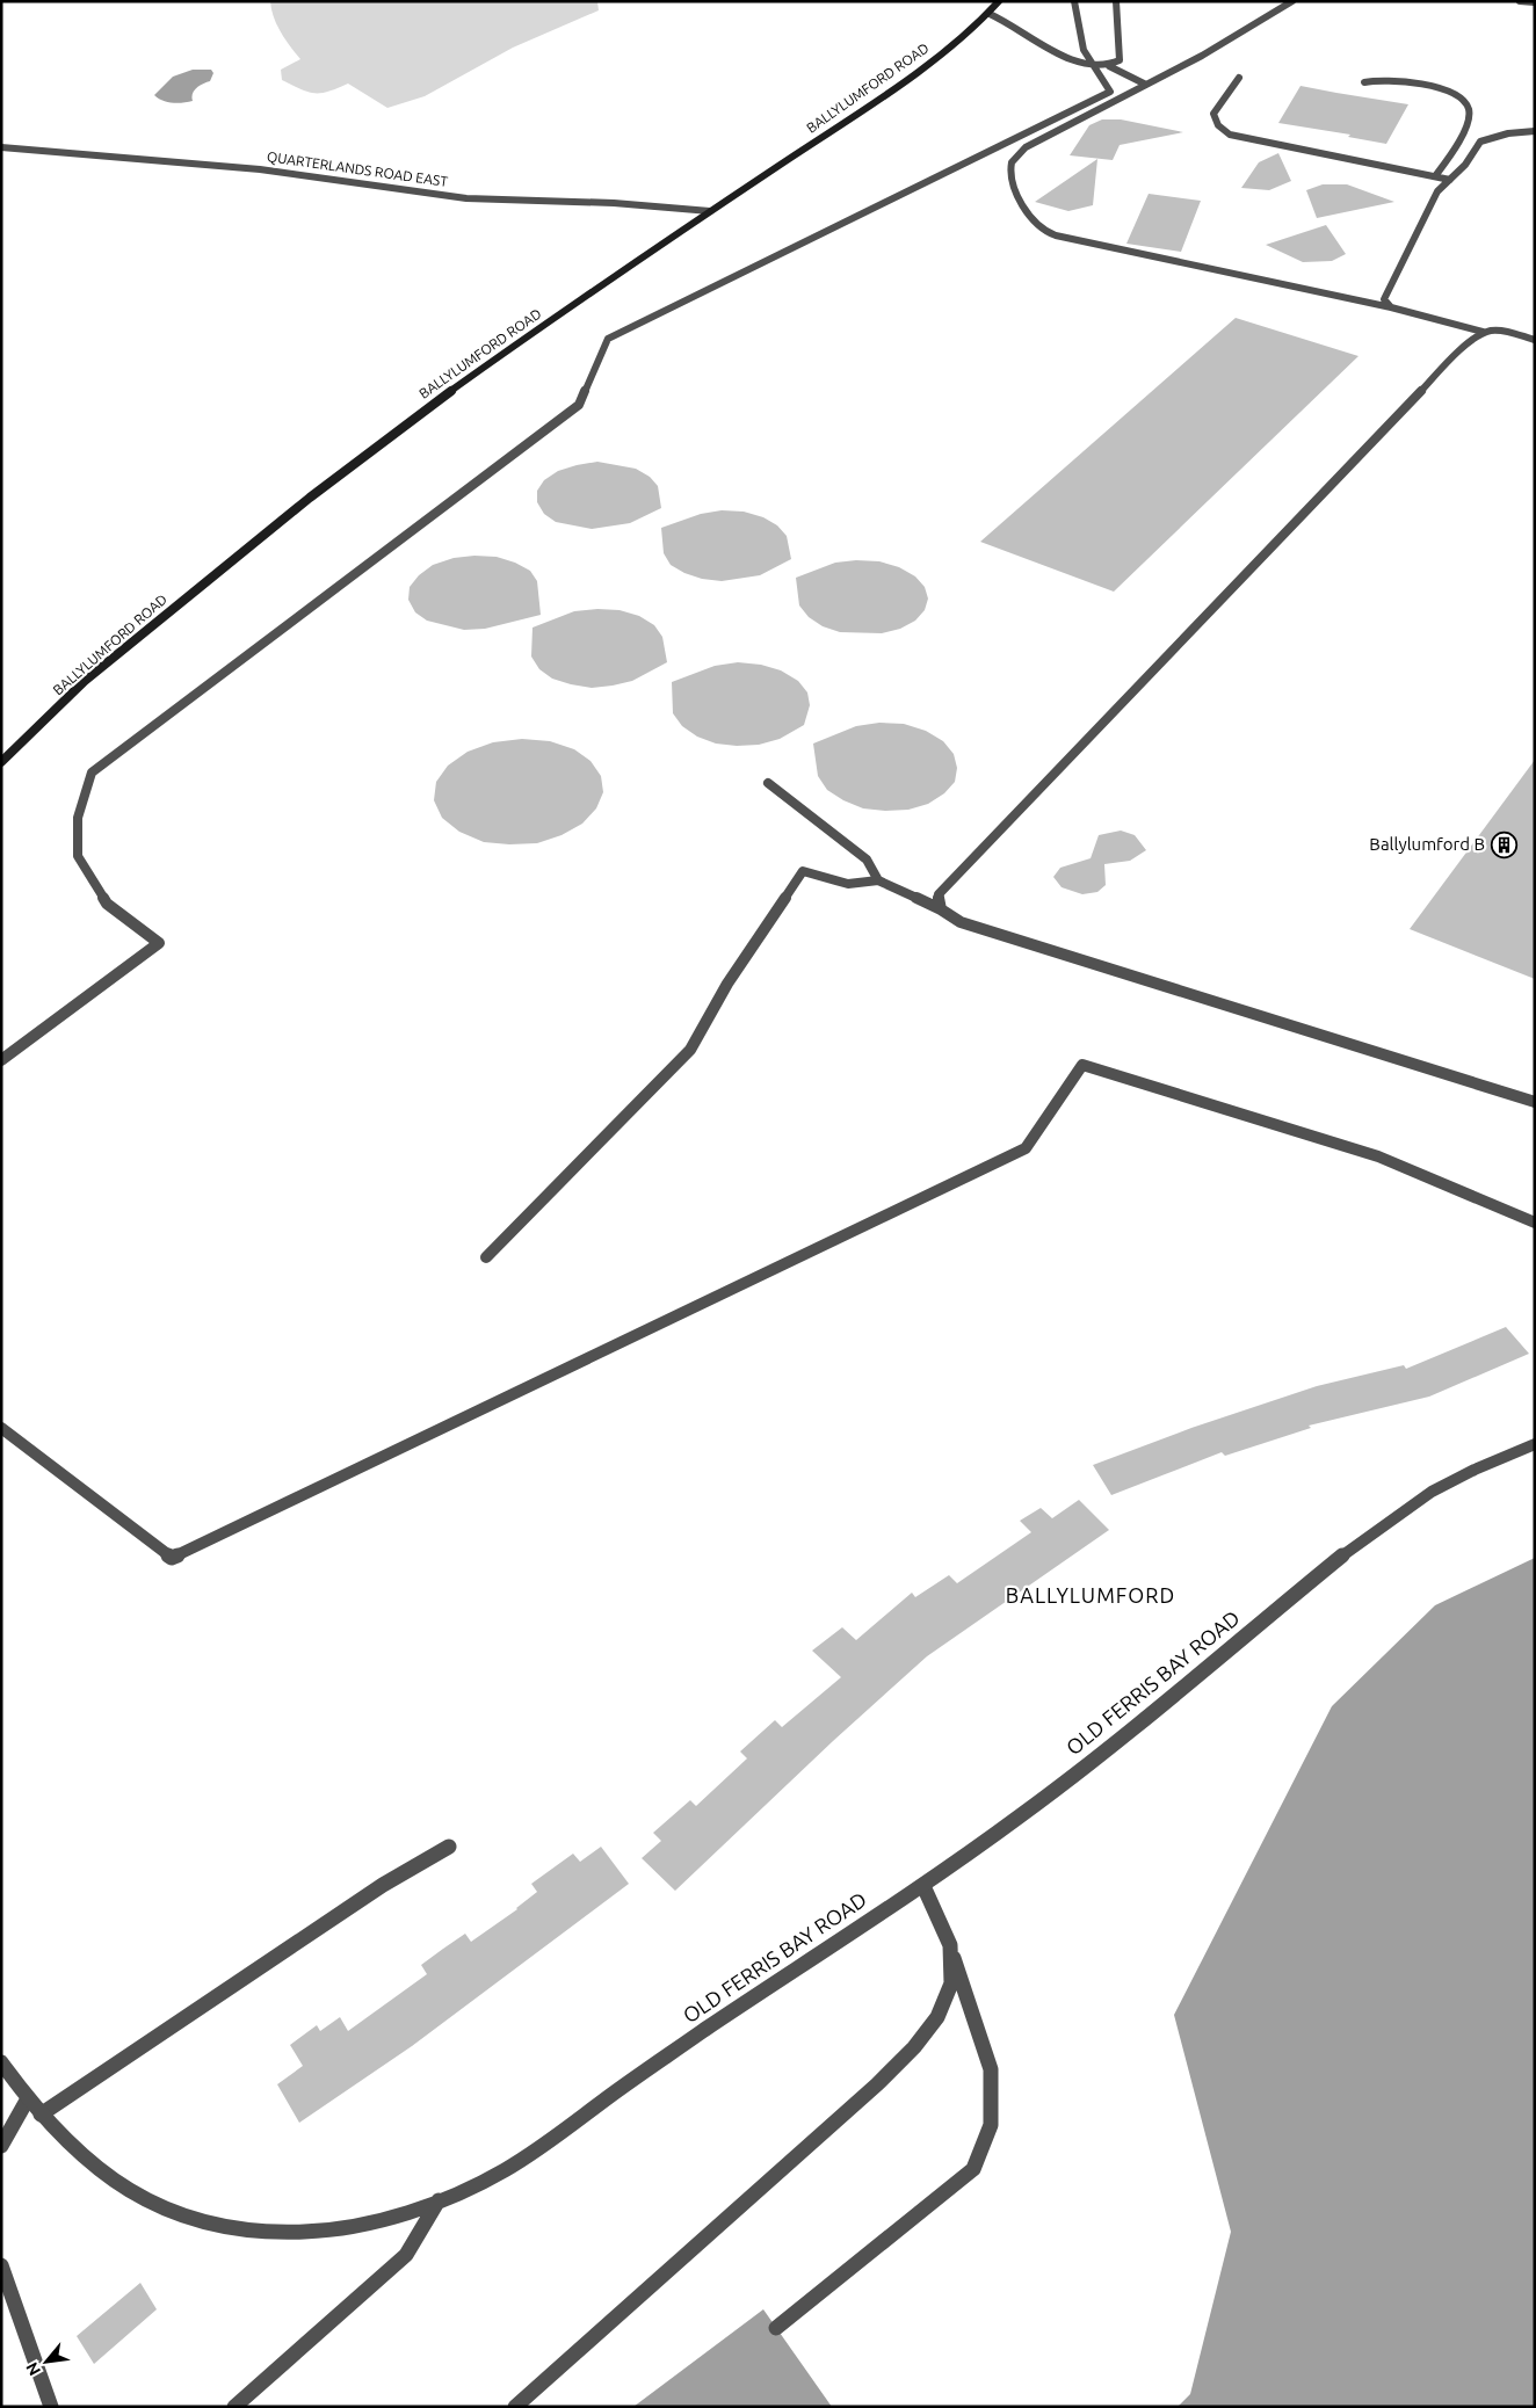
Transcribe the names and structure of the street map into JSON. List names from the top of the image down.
{
  "streets": {
    "main road": ["BALLYLUMFORD ROAD"],
    "street": ["QUARTERLANDS ROAD EAST", "OLD FERRIS BAY ROAD"]
  },
  "crossings": [
    ["BALLYLUMFORD ROAD", "QUARTERLANDS ROAD EAST"]
  ],
  "districts": ["BALLYLUMFORD"],
  "places": {
    "building": ["Ballylumford B"]
  },
  "north": "bottom left"
}
